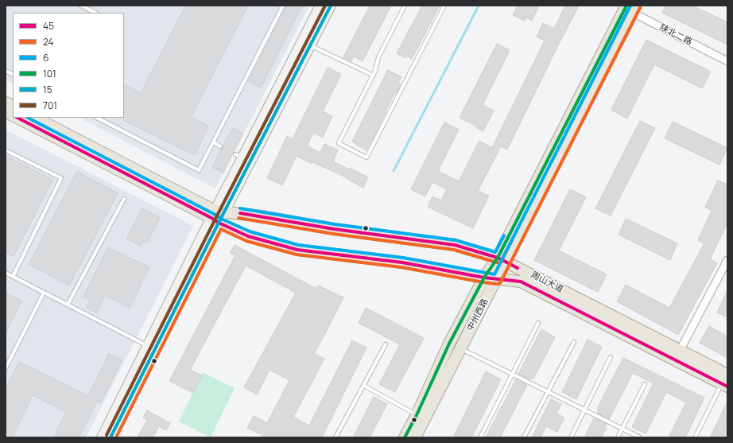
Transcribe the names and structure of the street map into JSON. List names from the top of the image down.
{
  "streets": {
    "main road": ["周山大道", "中州西路"],
    "street": ["陕北二路"]
  },
  "crossings": [
    ["陕北二路", "中州西路"],
    ["周山大道", "中州西路"]
  ],
  "lines": [
    "transit line 6",
    "transit line 101",
    "transit line 15",
    "transit line 701",
    "transit line 24",
    "transit line 45"
  ],
  "legend": [
    "45",
    "24",
    "6",
    "101",
    "15",
    "701"
  ]
}
